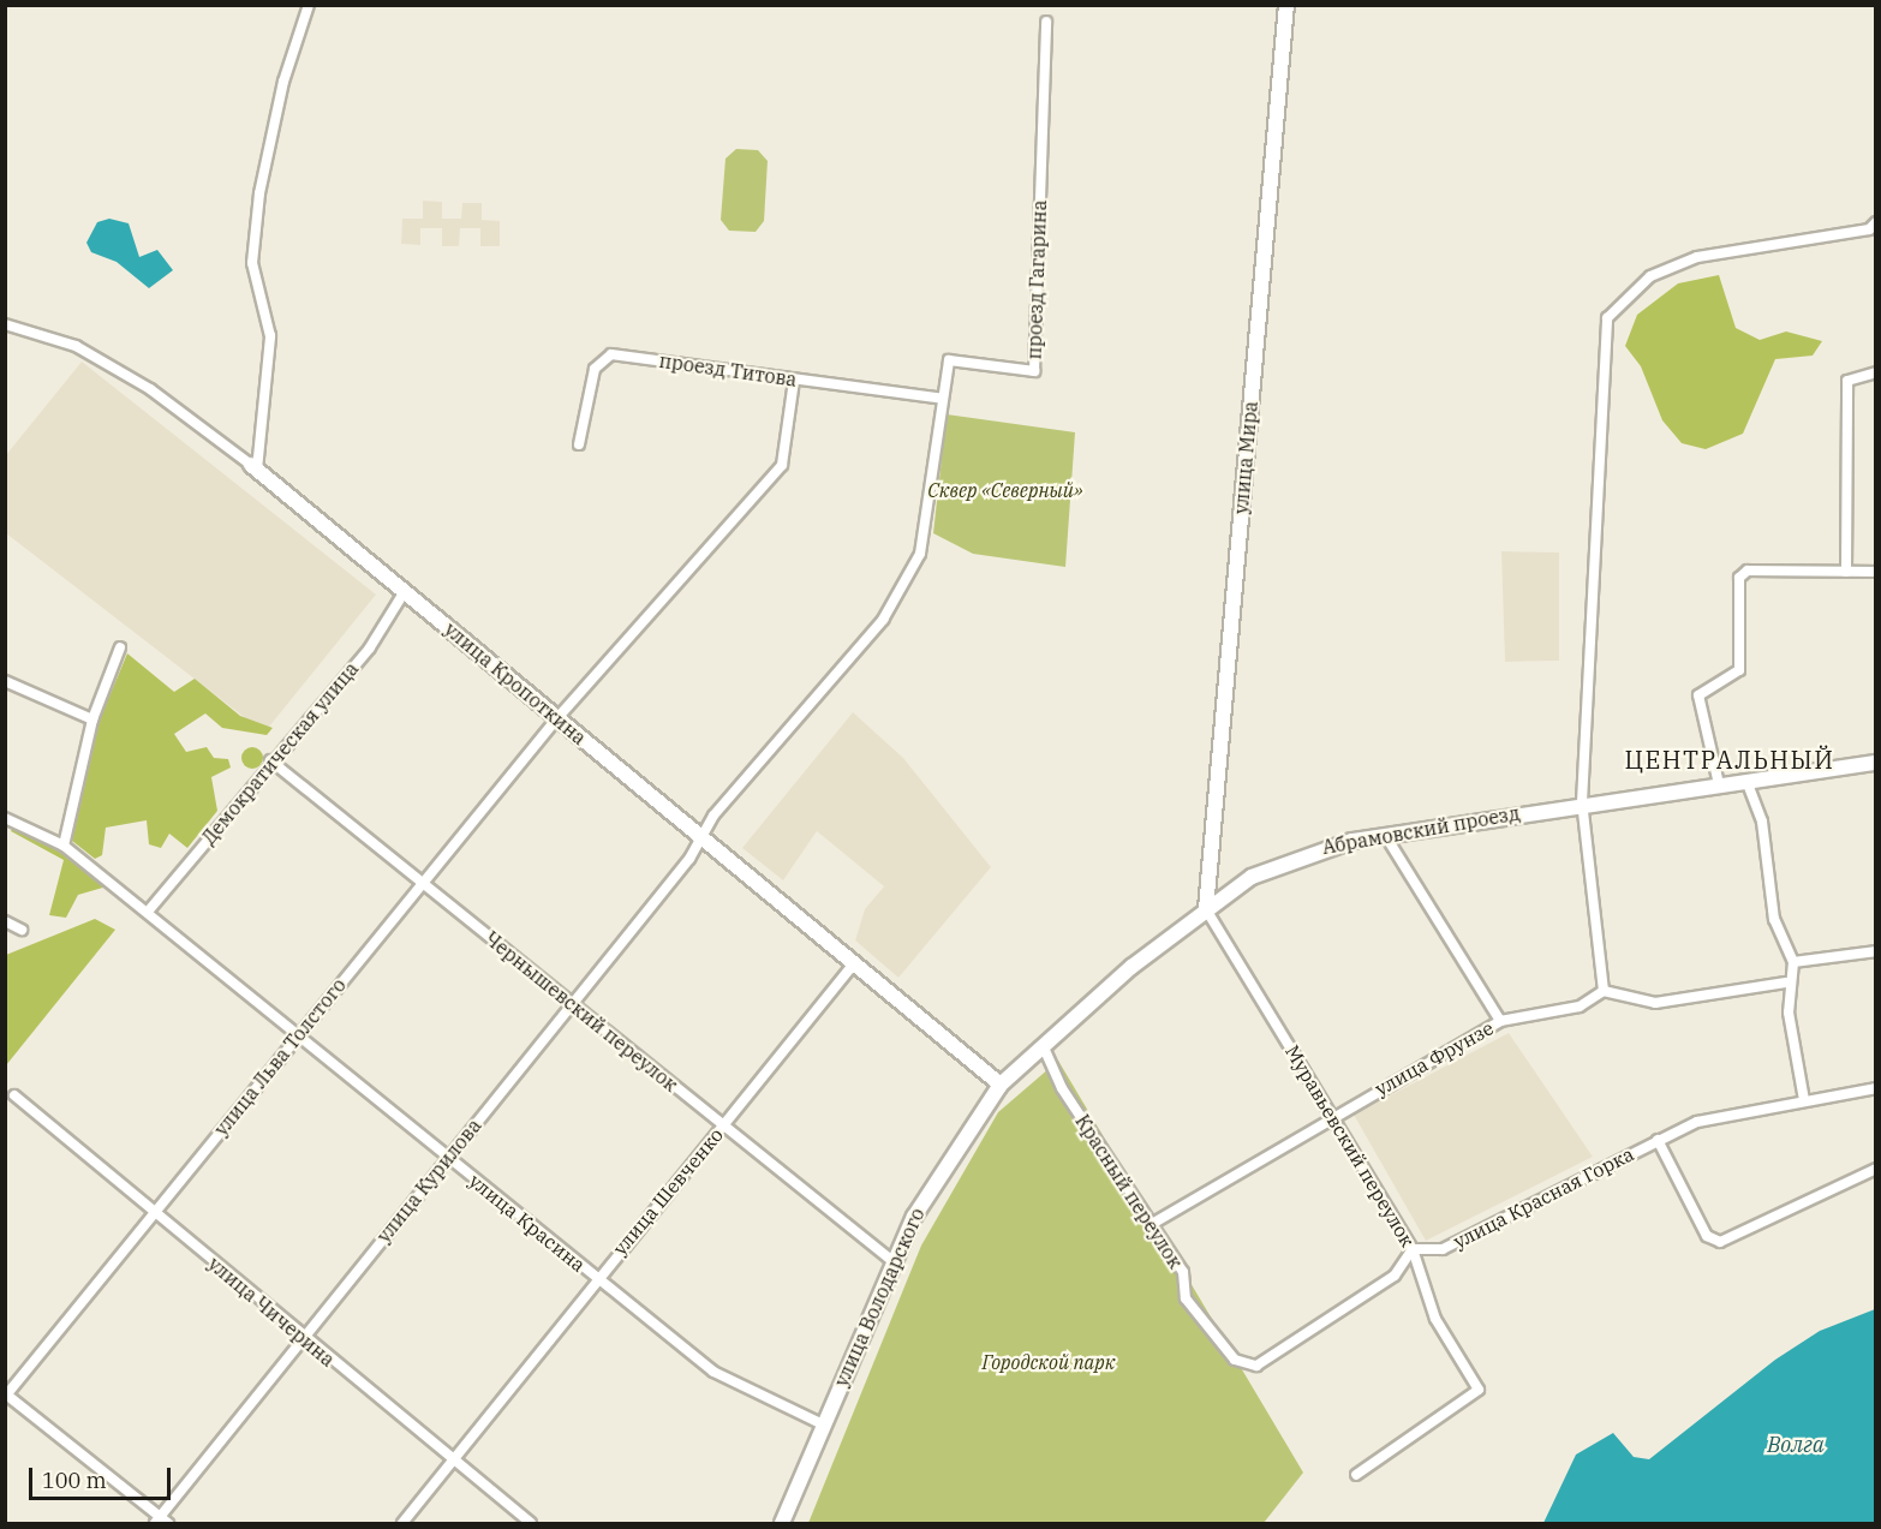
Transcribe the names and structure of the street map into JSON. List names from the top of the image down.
{
  "streets": {
    "street": [
      "проезд Гагарина",
      "проезд Титова",
      "улица Мира",
      "улица Кропоткина",
      "Демократическая улица",
      "Абрамовский проезд",
      "Чернышевский переулок",
      "улица Льва Толстого",
      "улица Фрунзе",
      "Муравьевский переулок",
      "улица Курилова",
      "улица Шевченко",
      "Красный переулок",
      "улица Красная Горка",
      "улица Красина",
      "улица Володарского",
      "улица Чичерина"
    ]
  },
  "crossings": [
    ["проезд Гагарина", "проезд Титова"],
    ["проезд Гагарина", "улица Кропоткина"],
    ["проезд Гагарина", "улица Курилова"],
    ["проезд Титова", "улица Льва Толстого"],
    ["улица Мира", "Абрамовский проезд"],
    ["улица Мира", "Муравьевский переулок"],
    ["улица Кропоткина", "Демократическая улица"],
    ["улица Кропоткина", "Абрамовский проезд"],
    ["улица Кропоткина", "улица Льва Толстого"],
    ["улица Кропоткина", "улица Курилова"],
    ["улица Кропоткина", "улица Шевченко"],
    ["улица Кропоткина", "улица Володарского"],
    ["Демократическая улица", "Чернышевский переулок"],
    ["Демократическая улица", "улица Красина"],
    ["Абрамовский проезд", "Муравьевский переулок"],
    ["Абрамовский проезд", "Красный переулок"],
    ["Абрамовский проезд", "улица Володарского"],
    ["Чернышевский переулок", "улица Льва Толстого"],
    ["Чернышевский переулок", "улица Курилова"],
    ["Чернышевский переулок", "улица Шевченко"],
    ["Чернышевский переулок", "улица Володарского"],
    ["улица Льва Толстого", "улица Красина"],
    ["улица Льва Толстого", "улица Чичерина"],
    ["улица Фрунзе", "Муравьевский переулок"],
    ["улица Фрунзе", "Красный переулок"],
    ["Муравьевский переулок", "Красный переулок"],
    ["Муравьевский переулок", "улица Красная Горка"],
    ["улица Курилова", "улица Красина"],
    ["улица Курилова", "улица Чичерина"],
    ["улица Шевченко", "улица Красина"],
    ["улица Шевченко", "улица Чичерина"],
    ["Красный переулок", "улица Красная Горка"],
    ["улица Красина", "улица Володарского"]
  ],
  "districts": ["ЦЕНТРАЛЬНЫЙ"],
  "water": ["Волга"],
  "parks": ["Сквер «Северный»", "Городской парк"],
  "scale_bar": "100 m"
}
